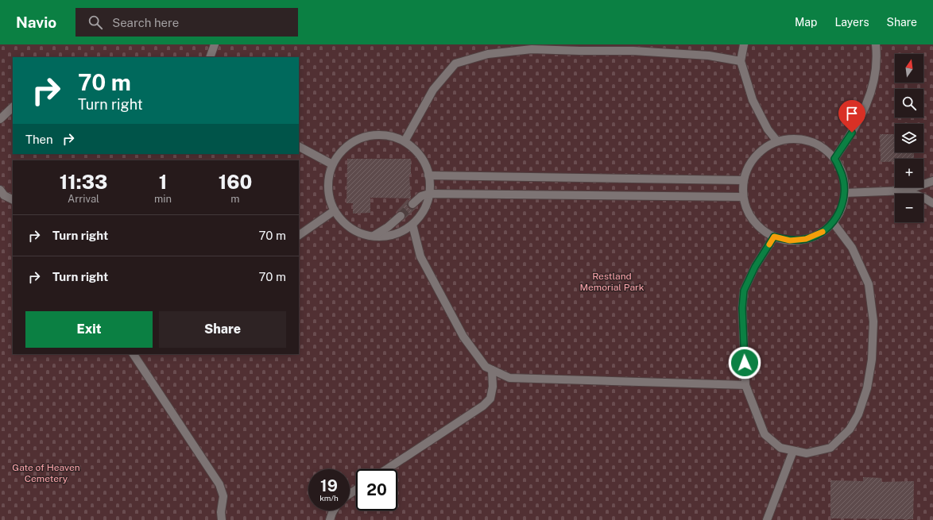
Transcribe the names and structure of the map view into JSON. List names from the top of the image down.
{
  "parks": ["Restland Memorial Park", "Gate of Heaven Cemetery"],
  "north": "top",
  "page": {
    "header": "Navio",
    "search": "Search here",
    "nav": ["Map", "Layers", "Share"],
    "map_buttons": ["+", "−"],
    "turn": ["70 m", "Turn right"],
    "then": "Then",
    "eta": [
      "11:33",
      "Arrival",
      "1",
      "min",
      "160",
      "m"
    ],
    "list": [
      {
        "name": "Turn right",
        "value": "70 m"
      },
      {
        "name": "Turn right",
        "value": "70 m"
      }
    ],
    "buttons": ["Exit", "Share"],
    "speed": "19 km/h",
    "limit": "20"
  }
}
